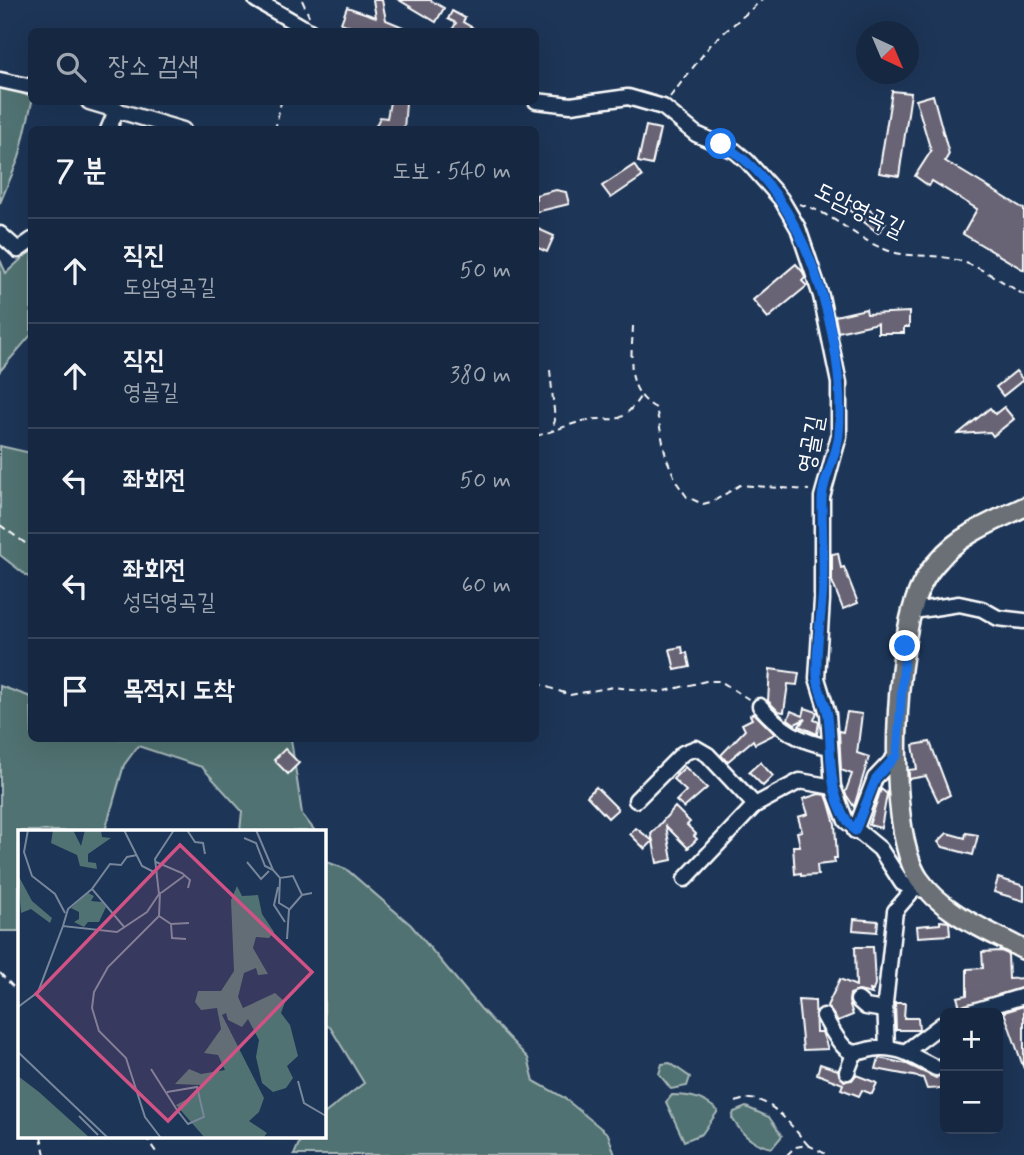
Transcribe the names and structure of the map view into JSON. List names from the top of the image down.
{
  "streets": {
    "street": ["도암영곡길", "영골길"]
  },
  "crossings": [
    ["도암영곡길", "영골길"]
  ],
  "north": "bottom right",
  "page": {
    "search": "장소 검색",
    "heading": ["7 분", "도보 · 540 m"],
    "list": [
      ["직진", "도암영곡길", "50 m"],
      ["직진", "영골길", "380 m"],
      ["좌회전", "50 m"],
      ["좌회전", "성덕영곡길", "60 m"],
      "목적지 도착"
    ],
    "map_buttons": ["+", "−"]
  }
}
